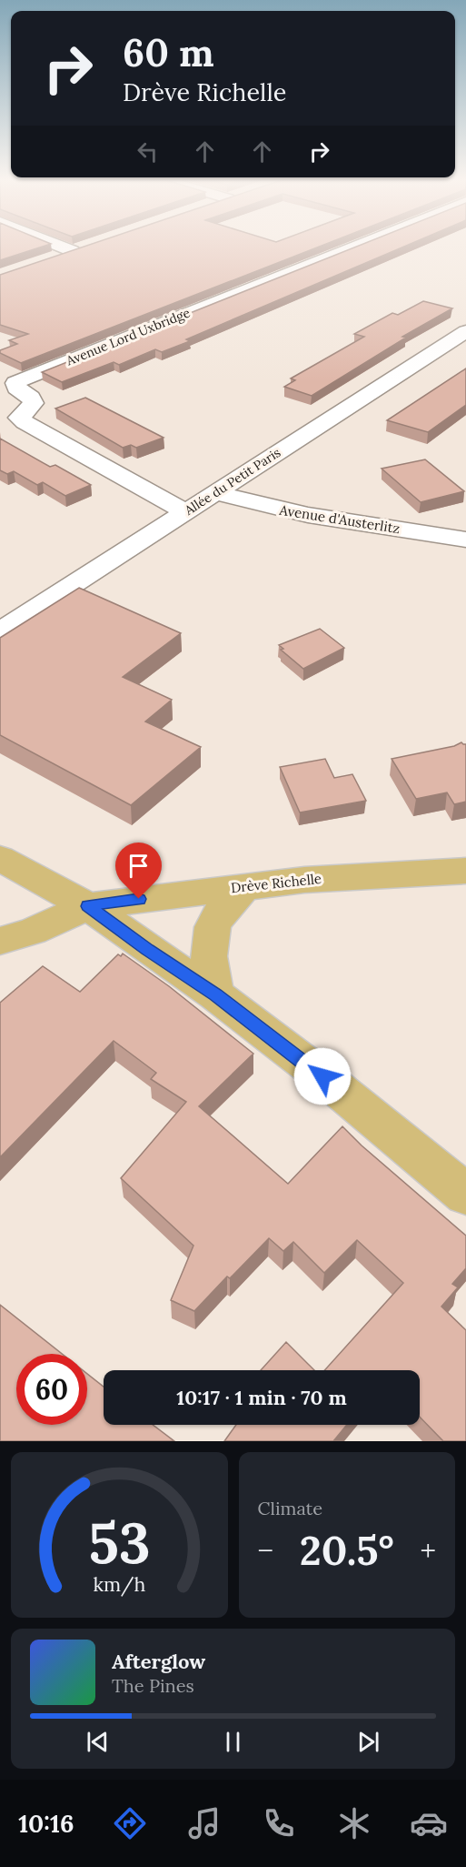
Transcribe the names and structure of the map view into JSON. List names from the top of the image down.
{
  "streets": {
    "main road": ["Drève Richelle"],
    "street": ["Avenue Lord Uxbridge", "Allée du Petit Paris", "Avenue d'Austerlitz"]
  },
  "crossings": [
    ["Avenue Lord Uxbridge", "Allée du Petit Paris"],
    ["Allée du Petit Paris", "Avenue d'Austerlitz"]
  ],
  "page": {
    "turn": ["60 m", "Drève Richelle"],
    "limit": "60",
    "trip": "10:17 · 1 min · 70 m",
    "tile": "Climate",
    "heat": ["−", "20.5°", "+"],
    "song": ["Afterglow", "The Pines"],
    "tabs": "10:16",
    "gauge": ["53", "km/h"]
  }
}
